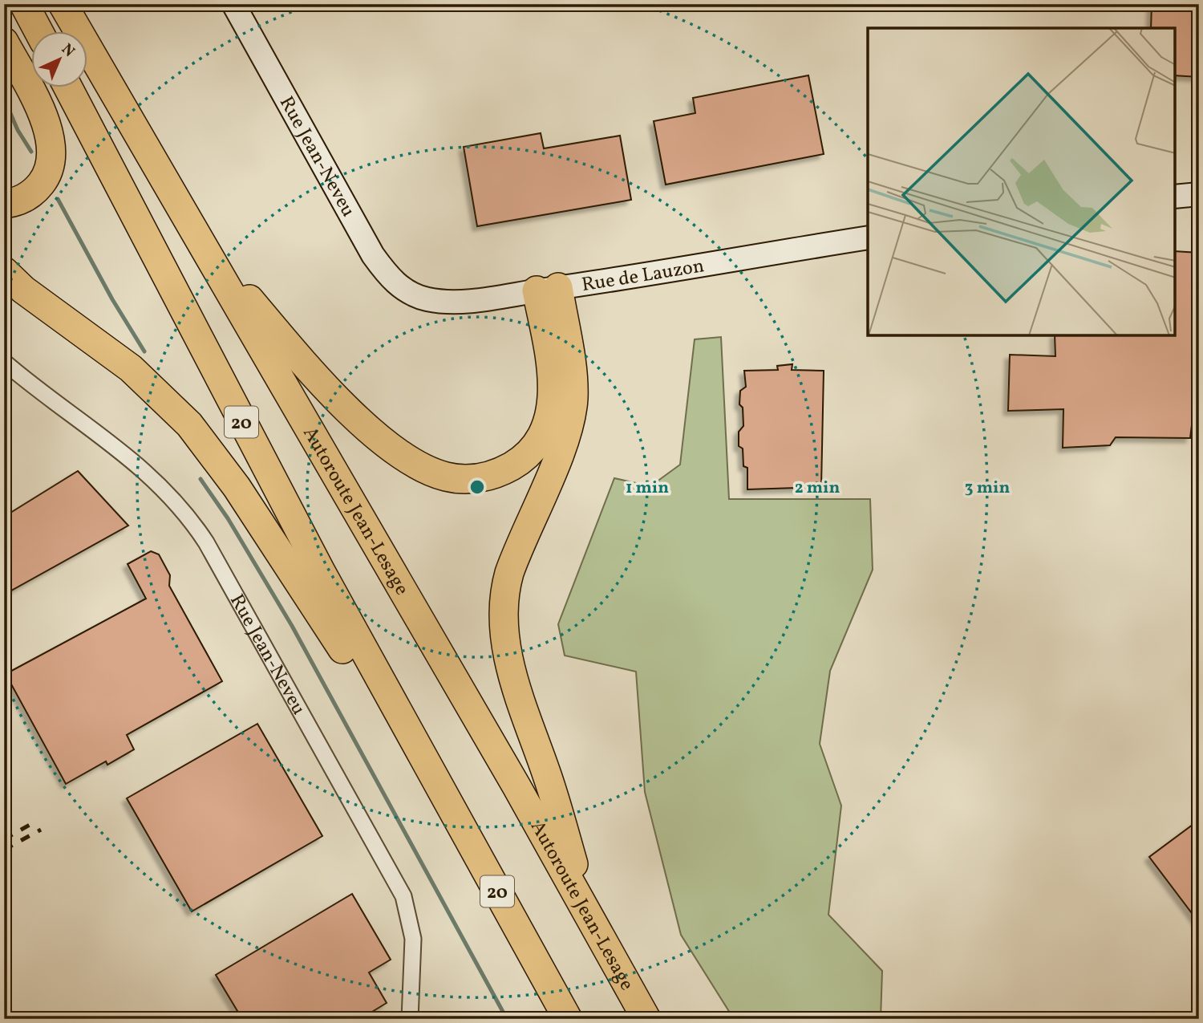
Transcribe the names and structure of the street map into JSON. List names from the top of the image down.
{
  "streets": {
    "highway": ["20", "Autoroute Jean-Lesage"],
    "street": ["Rue Jean-Neveu", "Rue de Lauzon"]
  },
  "crossings": [
    ["Rue Jean-Neveu", "Rue de Lauzon"]
  ],
  "north": "top right",
  "rings": ["1 min", "2 min", "3 min"]
}
